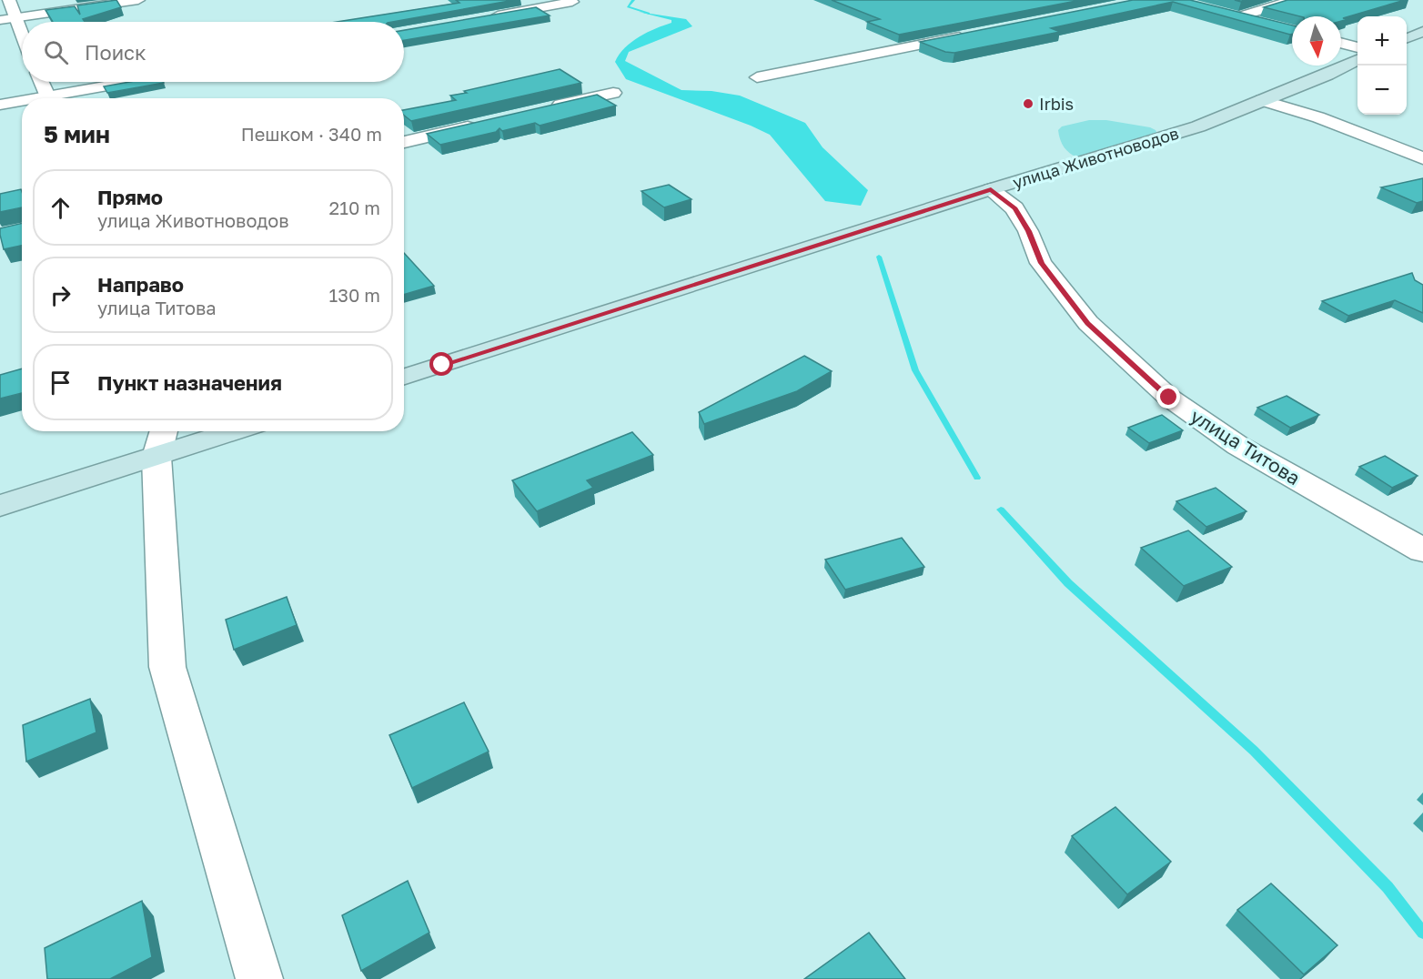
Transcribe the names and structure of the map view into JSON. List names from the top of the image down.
{
  "streets": {
    "main road": ["улица Животноводов"],
    "street": ["улица Титова"]
  },
  "crossings": [
    ["улица Животноводов", "улица Титова"]
  ],
  "places": ["Irbis"],
  "north": "bottom",
  "page": {
    "map_buttons": ["+", "−"],
    "search": "Поиск",
    "heading": ["5 мин", "Пешком · 340 m"],
    "list": [
      ["Прямо", "улица Животноводов", "210 m"],
      ["Направо", "улица Титова", "130 m"],
      "Пункт назначения"
    ]
  }
}
